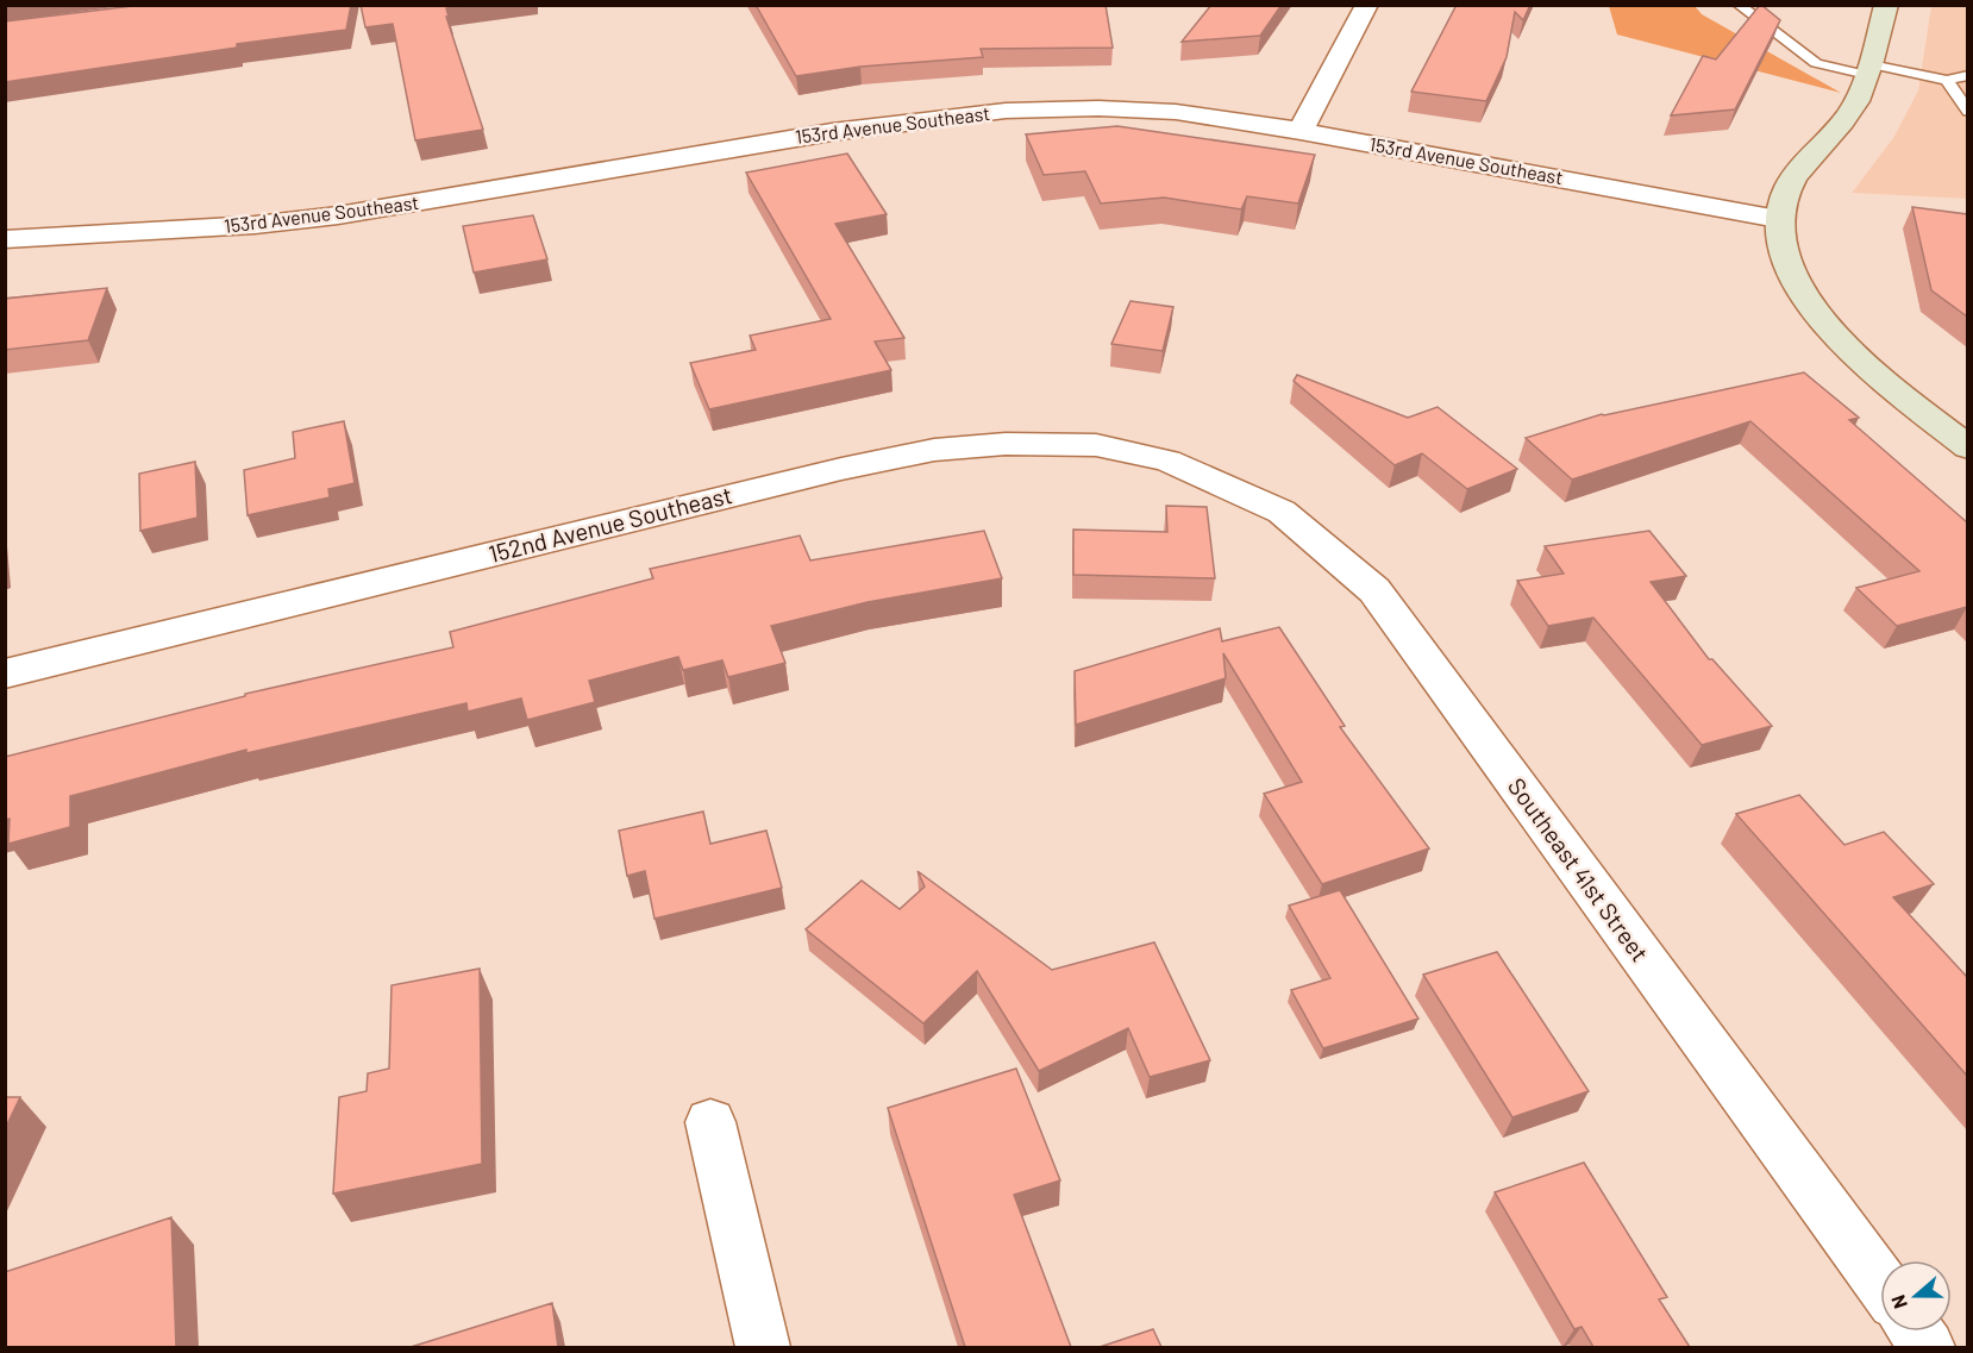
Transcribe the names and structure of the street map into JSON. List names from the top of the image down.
{
  "streets": {
    "street": ["153rd Avenue Southeast", "152nd Avenue Southeast", "Southeast 41st Street"]
  },
  "crossings": [
    ["152nd Avenue Southeast", "Southeast 41st Street"]
  ],
  "north": "left"
}
